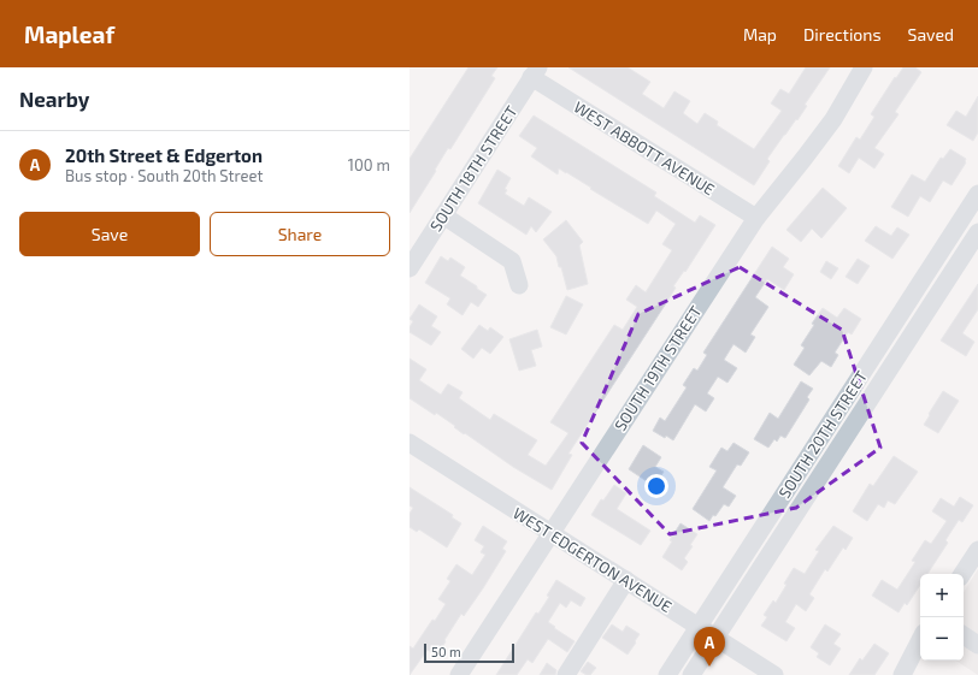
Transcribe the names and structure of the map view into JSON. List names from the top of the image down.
{
  "streets": {
    "street": [
      "WEST ABBOTT AVENUE",
      "SOUTH 18TH STREET",
      "SOUTH 19TH STREET",
      "SOUTH 20TH STREET",
      "WEST EDGERTON AVENUE"
    ]
  },
  "crossings": [
    ["WEST ABBOTT AVENUE", "SOUTH 18TH STREET"],
    ["WEST ABBOTT AVENUE", "SOUTH 19TH STREET"],
    ["SOUTH 19TH STREET", "WEST EDGERTON AVENUE"],
    ["SOUTH 20TH STREET", "WEST EDGERTON AVENUE"]
  ],
  "scale_bar": "50 m",
  "page": {
    "header": "Mapleaf",
    "nav": ["Map", "Directions", "Saved"],
    "heading": "Nearby",
    "list": [
      {
        "mark": "A",
        "name": "20th Street & Edgerton",
        "note": "Bus stop · South 20th Street",
        "value": "100 m"
      }
    ],
    "buttons": ["Save", "Share"],
    "map_buttons": ["+", "−"],
    "pins": "A",
    "scale": "50 m"
  }
}
